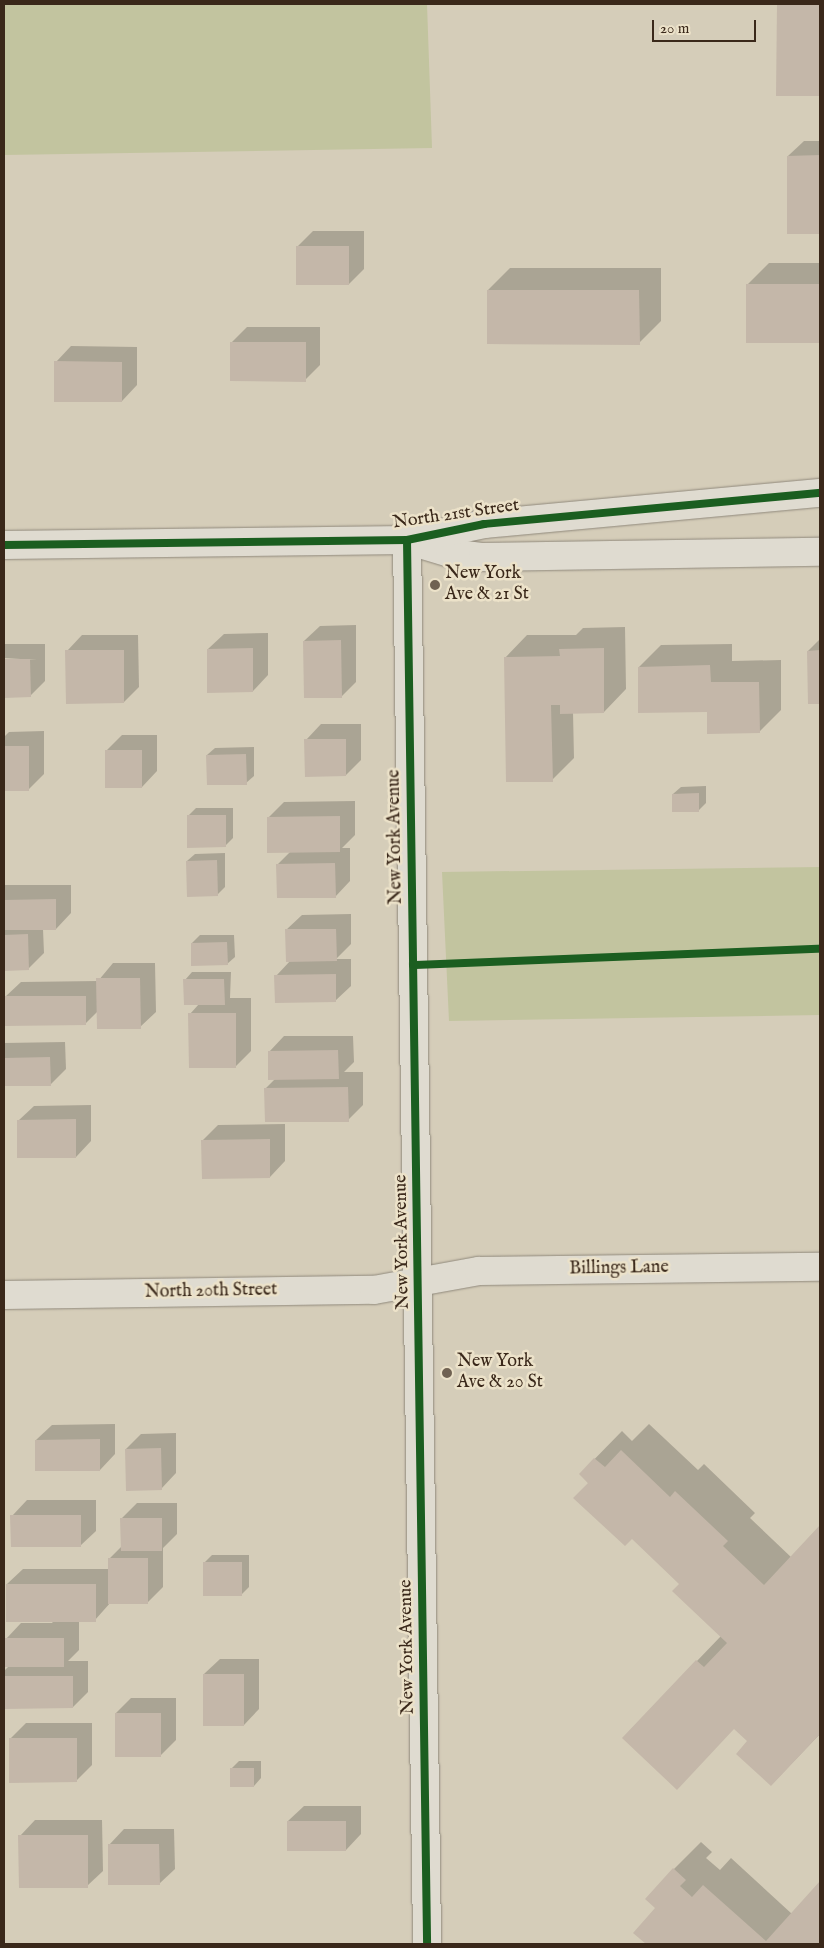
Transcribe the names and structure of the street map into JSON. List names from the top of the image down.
{
  "streets": {
    "street": [
      "North 21st Street",
      "New York Avenue",
      "Billings Lane",
      "North 20th Street"
    ]
  },
  "crossings": [
    ["North 21st Street", "New York Avenue"],
    ["New York Avenue", "Billings Lane"],
    ["New York Avenue", "North 20th Street"],
    ["Billings Lane", "North 20th Street"]
  ],
  "places": ["New York Ave & 21 St", "New York Ave & 20 St"],
  "scale_bar": "20 m"
}
